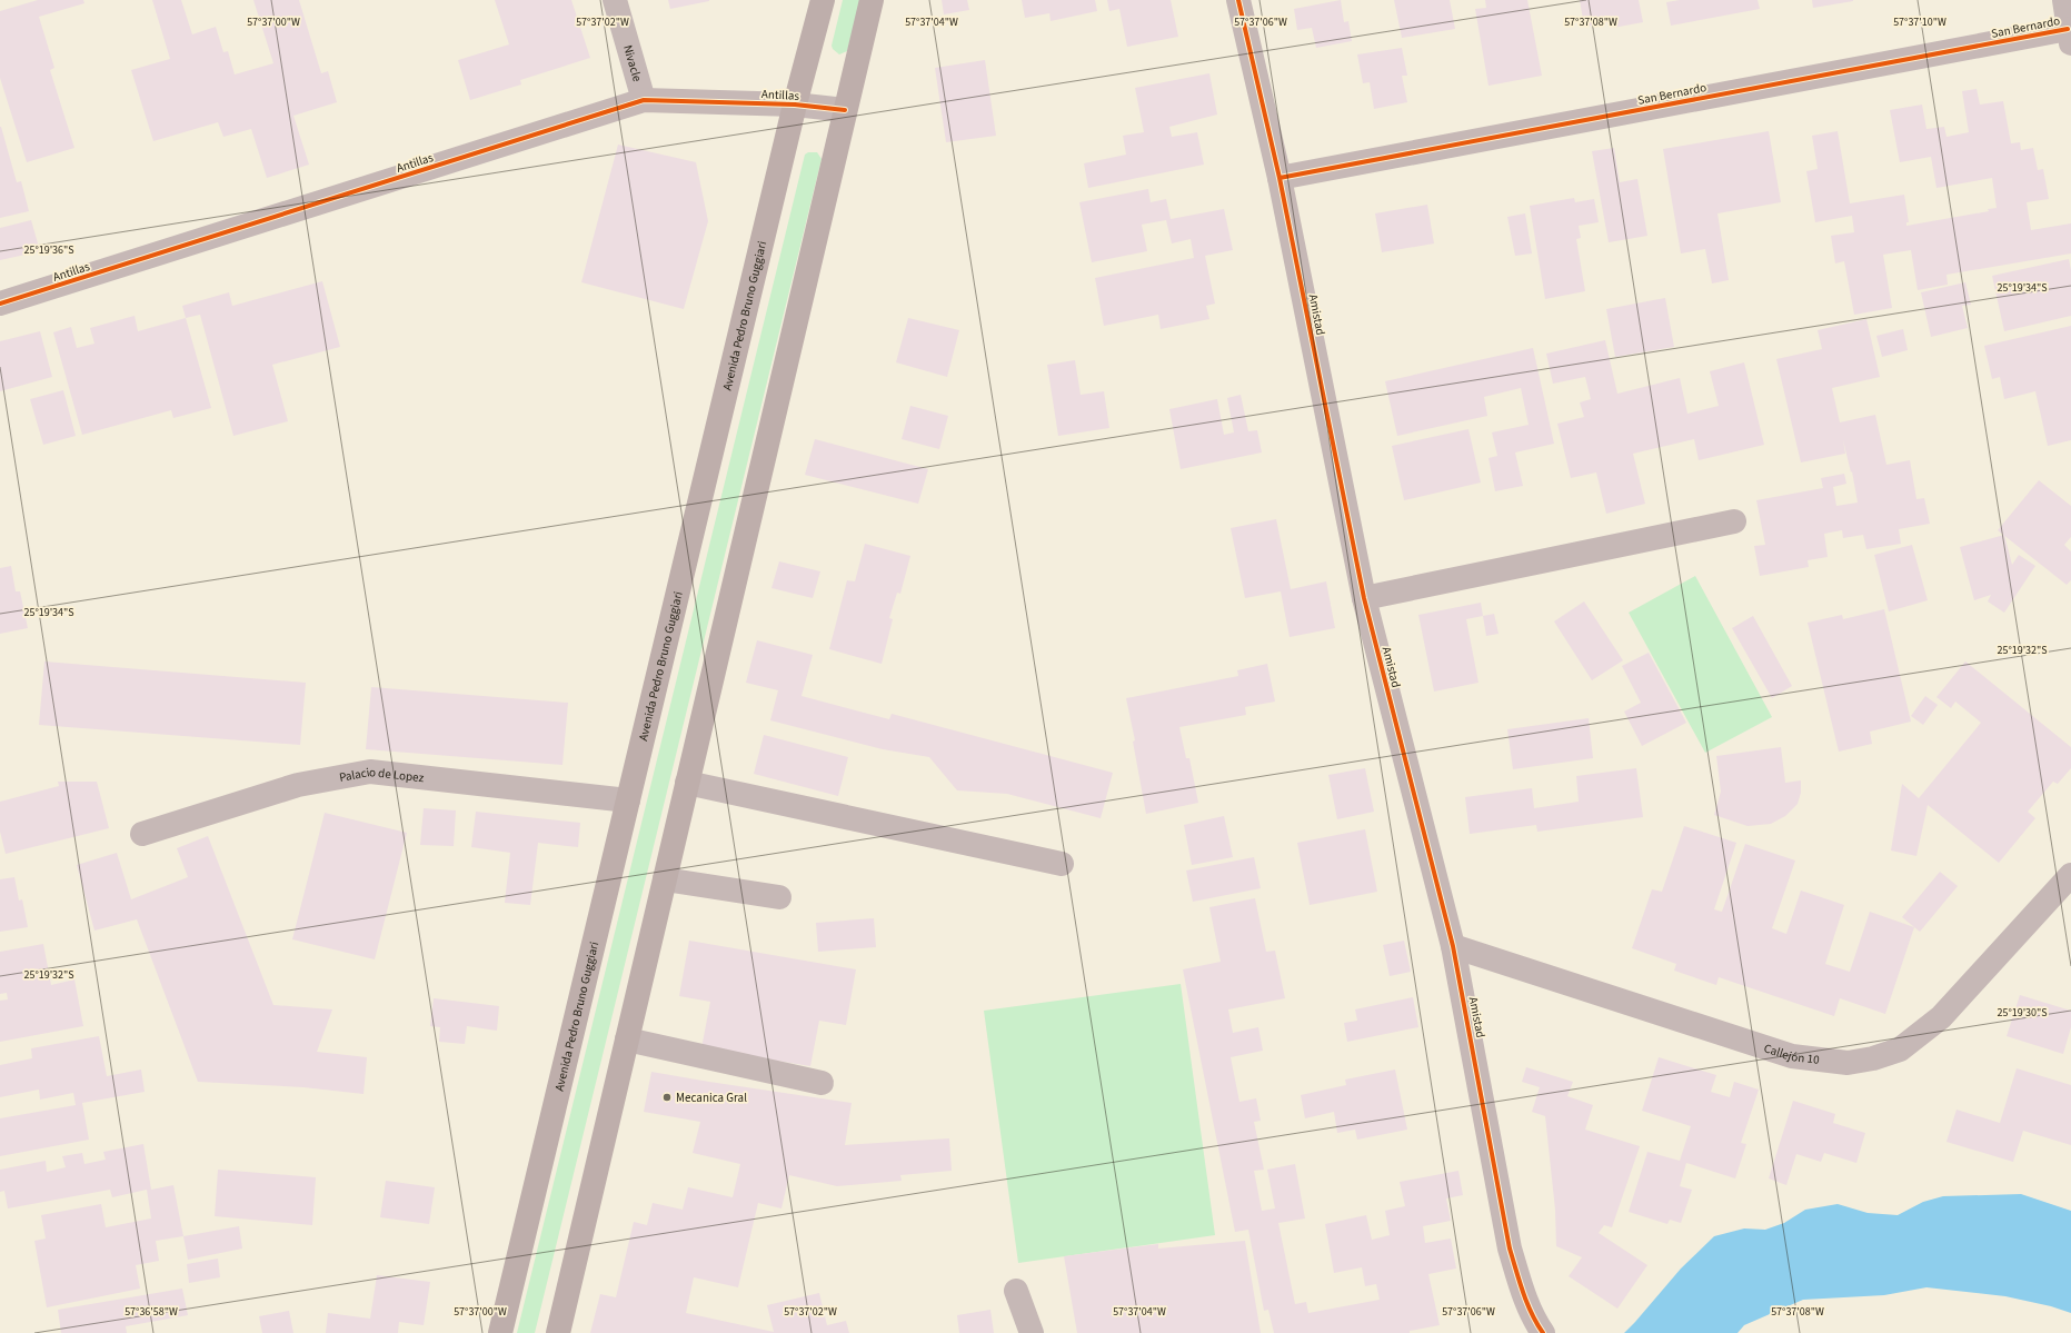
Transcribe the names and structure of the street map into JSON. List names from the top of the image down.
{
  "streets": {
    "main road": ["Avenida Pedro Bruno Guggiari"],
    "street": [
      "San Bernardo",
      "Nivacle",
      "Antillas",
      "Amistad",
      "Palacio de Lopez",
      "Callejón 10"
    ]
  },
  "crossings": [
    ["San Bernardo", "Amistad"],
    ["Nivacle", "Antillas"],
    ["Antillas", "Avenida Pedro Bruno Guggiari"],
    ["Amistad", "Callejón 10"],
    ["Avenida Pedro Bruno Guggiari", "Palacio de Lopez"]
  ],
  "places": ["Mecanica Gral"],
  "coordinates": [
    "57°37'10\"W",
    "57°37'00\"W",
    "57°37'02\"W",
    "57°37'04\"W",
    "57°37'06\"W",
    "57°37'08\"W",
    "25°19'36\"S",
    "25°19'34\"S",
    "25°19'32\"S",
    "25°19'30\"S",
    "57°36'58\"W"
  ]
}
